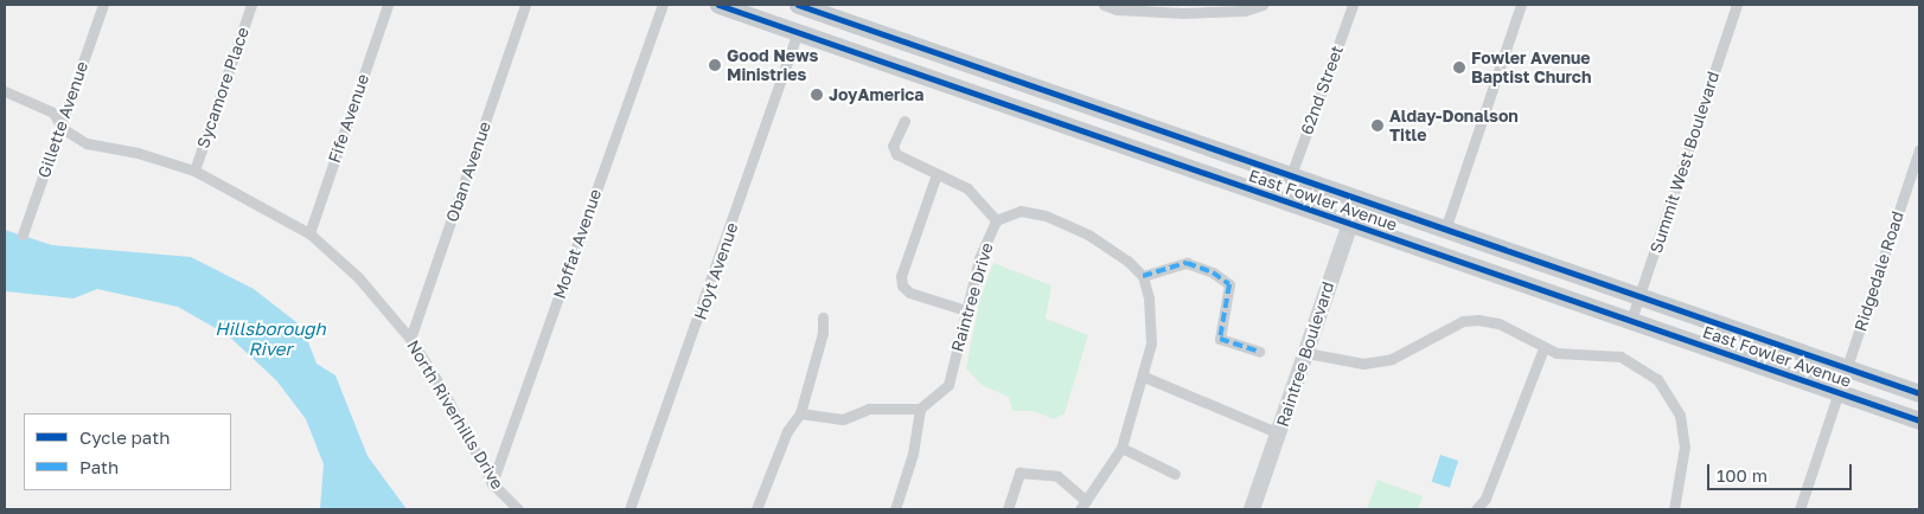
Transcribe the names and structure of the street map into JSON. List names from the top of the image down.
{
  "streets": {
    "main road": ["East Fowler Avenue"],
    "street": [
      "Sycamore Place",
      "62nd Street",
      "Fife Avenue",
      "Gillette Avenue",
      "Summit West Boulevard",
      "Oban Avenue",
      "Moffat Avenue",
      "Hoyt Avenue",
      "Ridgedale Road",
      "Raintree Drive",
      "Raintree Boulevard",
      "North Riverhills Drive"
    ]
  },
  "crossings": [
    ["Sycamore Place", "North Riverhills Drive"],
    ["62nd Street", "East Fowler Avenue"],
    ["Fife Avenue", "North Riverhills Drive"],
    ["Gillette Avenue", "North Riverhills Drive"],
    ["Summit West Boulevard", "East Fowler Avenue"],
    ["Oban Avenue", "North Riverhills Drive"],
    ["East Fowler Avenue", "Hoyt Avenue"],
    ["East Fowler Avenue", "Ridgedale Road"],
    ["East Fowler Avenue", "Raintree Boulevard"],
    ["Moffat Avenue", "North Riverhills Drive"]
  ],
  "water": ["Hillsborough River"],
  "places": [
    "Good News Ministries",
    "Fowler Avenue Baptist Church",
    "JoyAmerica",
    "Alday-Donalson Title"
  ],
  "legend": ["Cycle path", "Path"],
  "scale_bar": "100 m"
}
